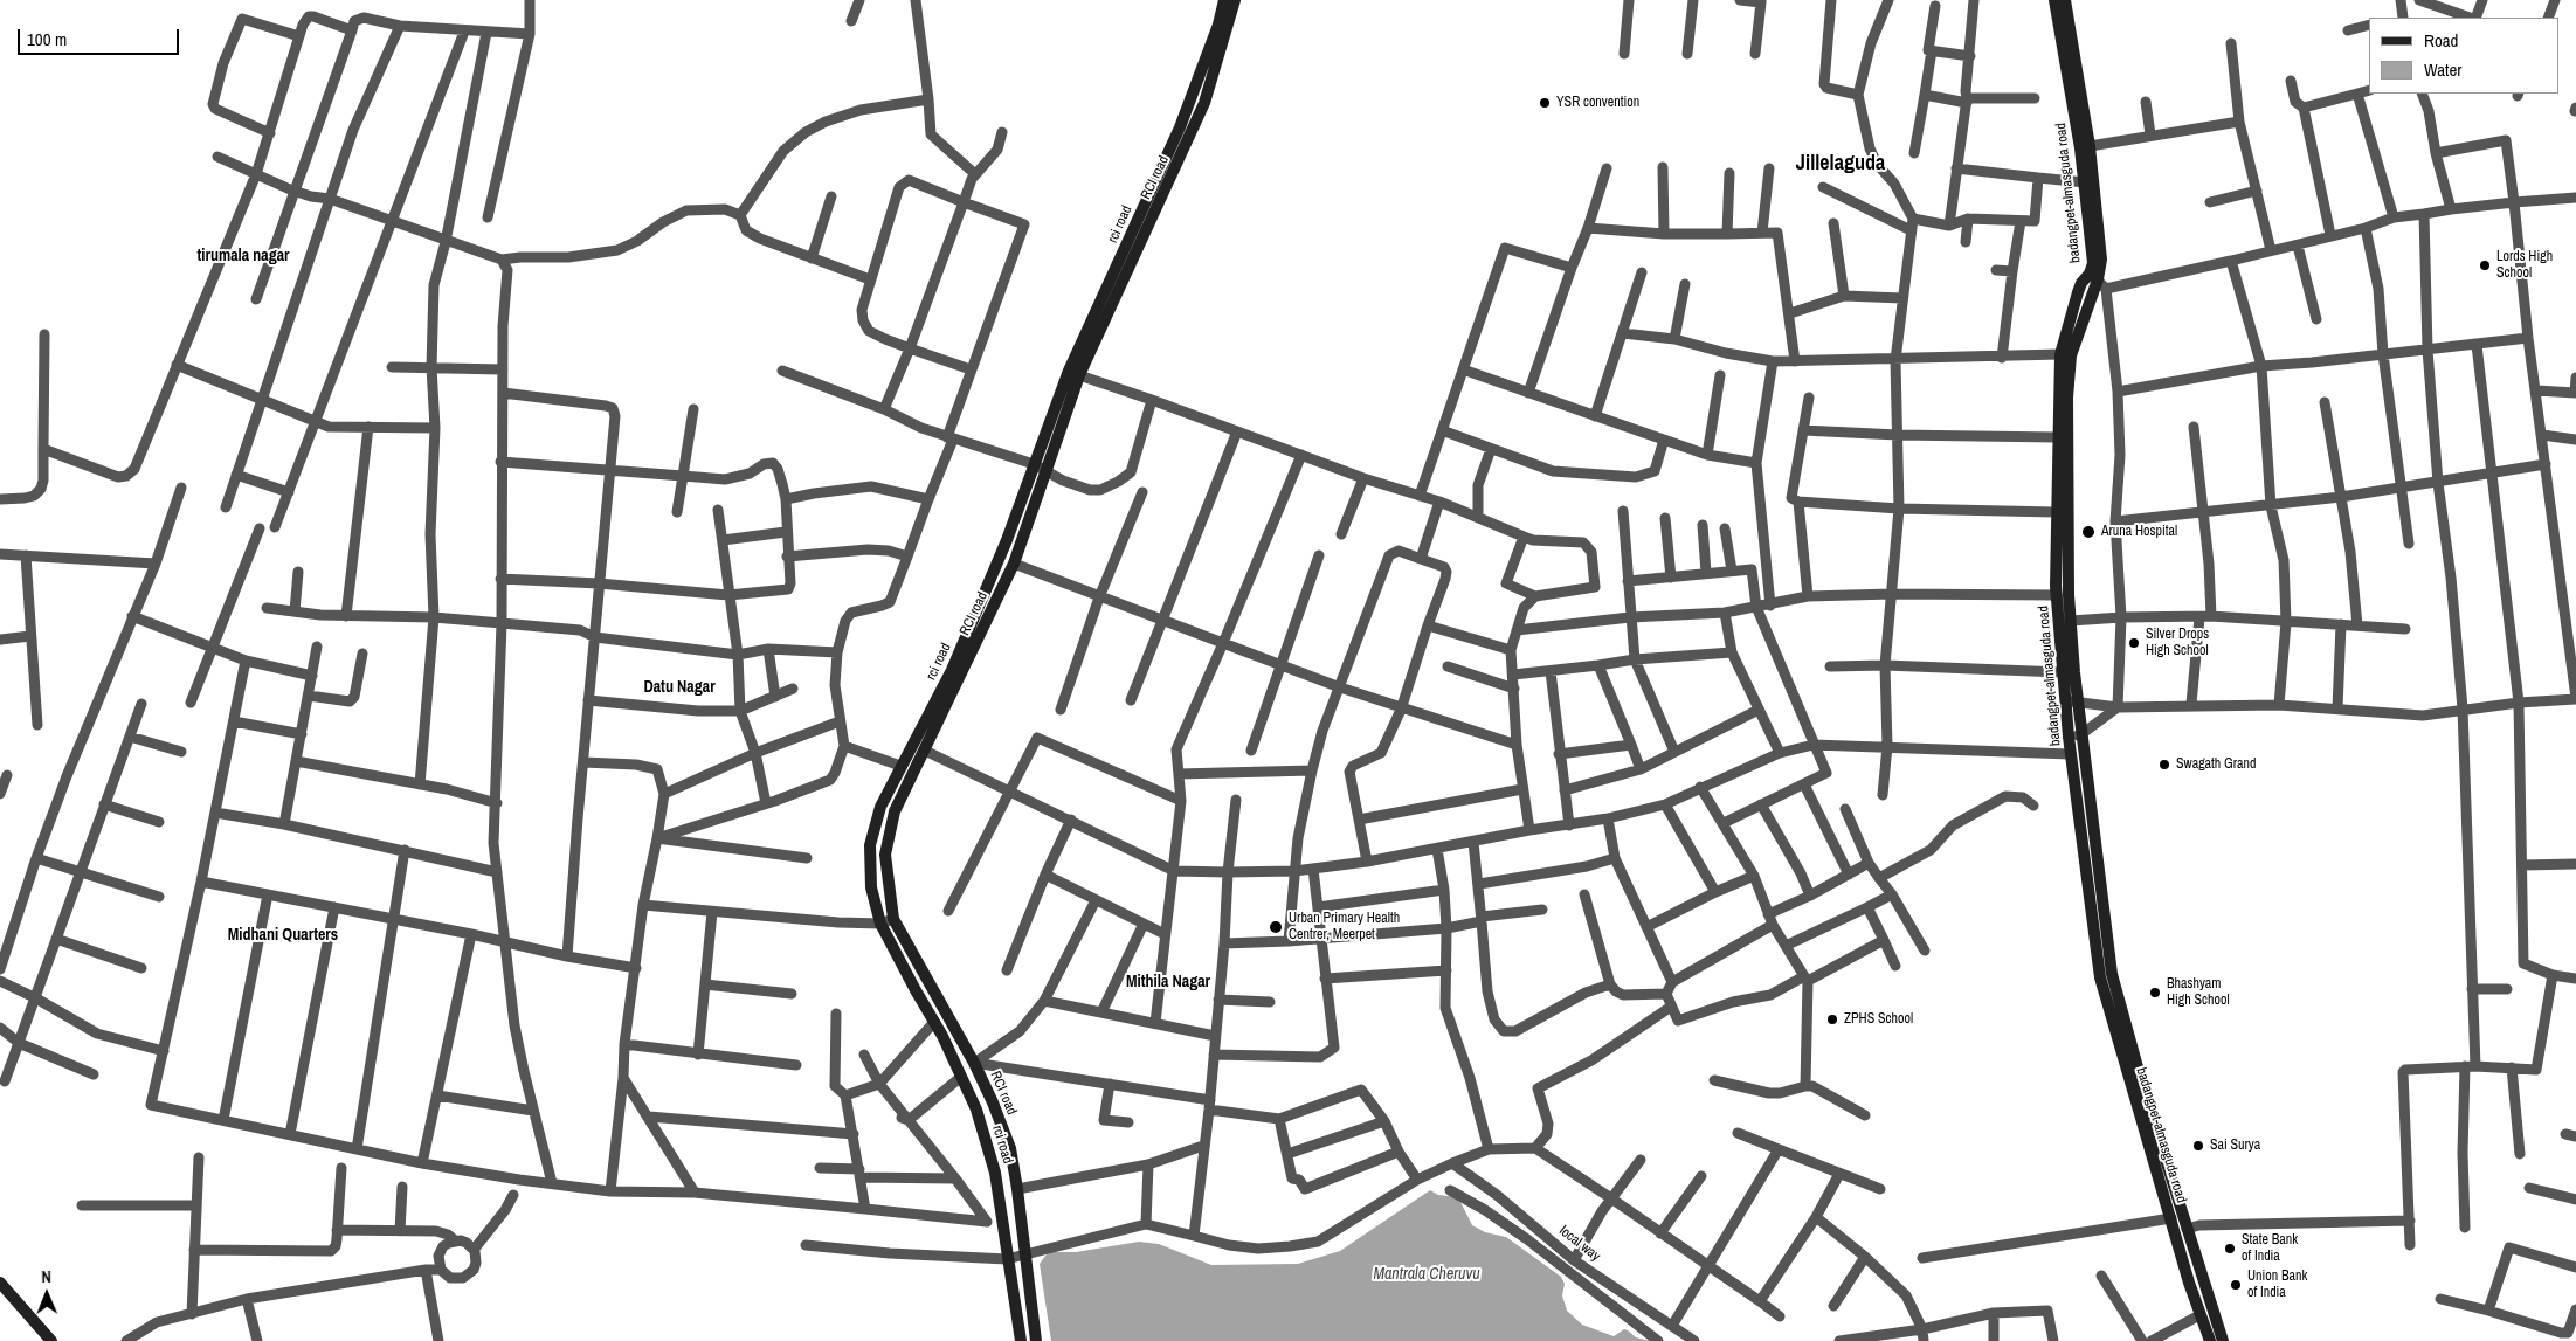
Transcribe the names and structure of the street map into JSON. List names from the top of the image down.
{
  "streets": {
    "main road": ["RCI road", "badangpet-almasguda road", "rci road"],
    "street": ["local way"]
  },
  "districts": [
    "Jillelaguda",
    "tirumala nagar",
    "Datu Nagar",
    "Midhani Quarters",
    "Mithila Nagar"
  ],
  "water": ["Mantrala Cheruvu"],
  "places": [
    "YSR convention",
    "Lords High School",
    "Aruna Hospital",
    "Silver Drops High School",
    "Swagath Grand",
    "Urban Primary Health Centrer, Meerpet",
    "Bhashyam High School",
    "ZPHS School",
    "Sai Surya",
    "State Bank of India",
    "Union Bank of India"
  ],
  "legend": ["Road", "Water"],
  "scale_bar": "100 m",
  "north": "top"
}
